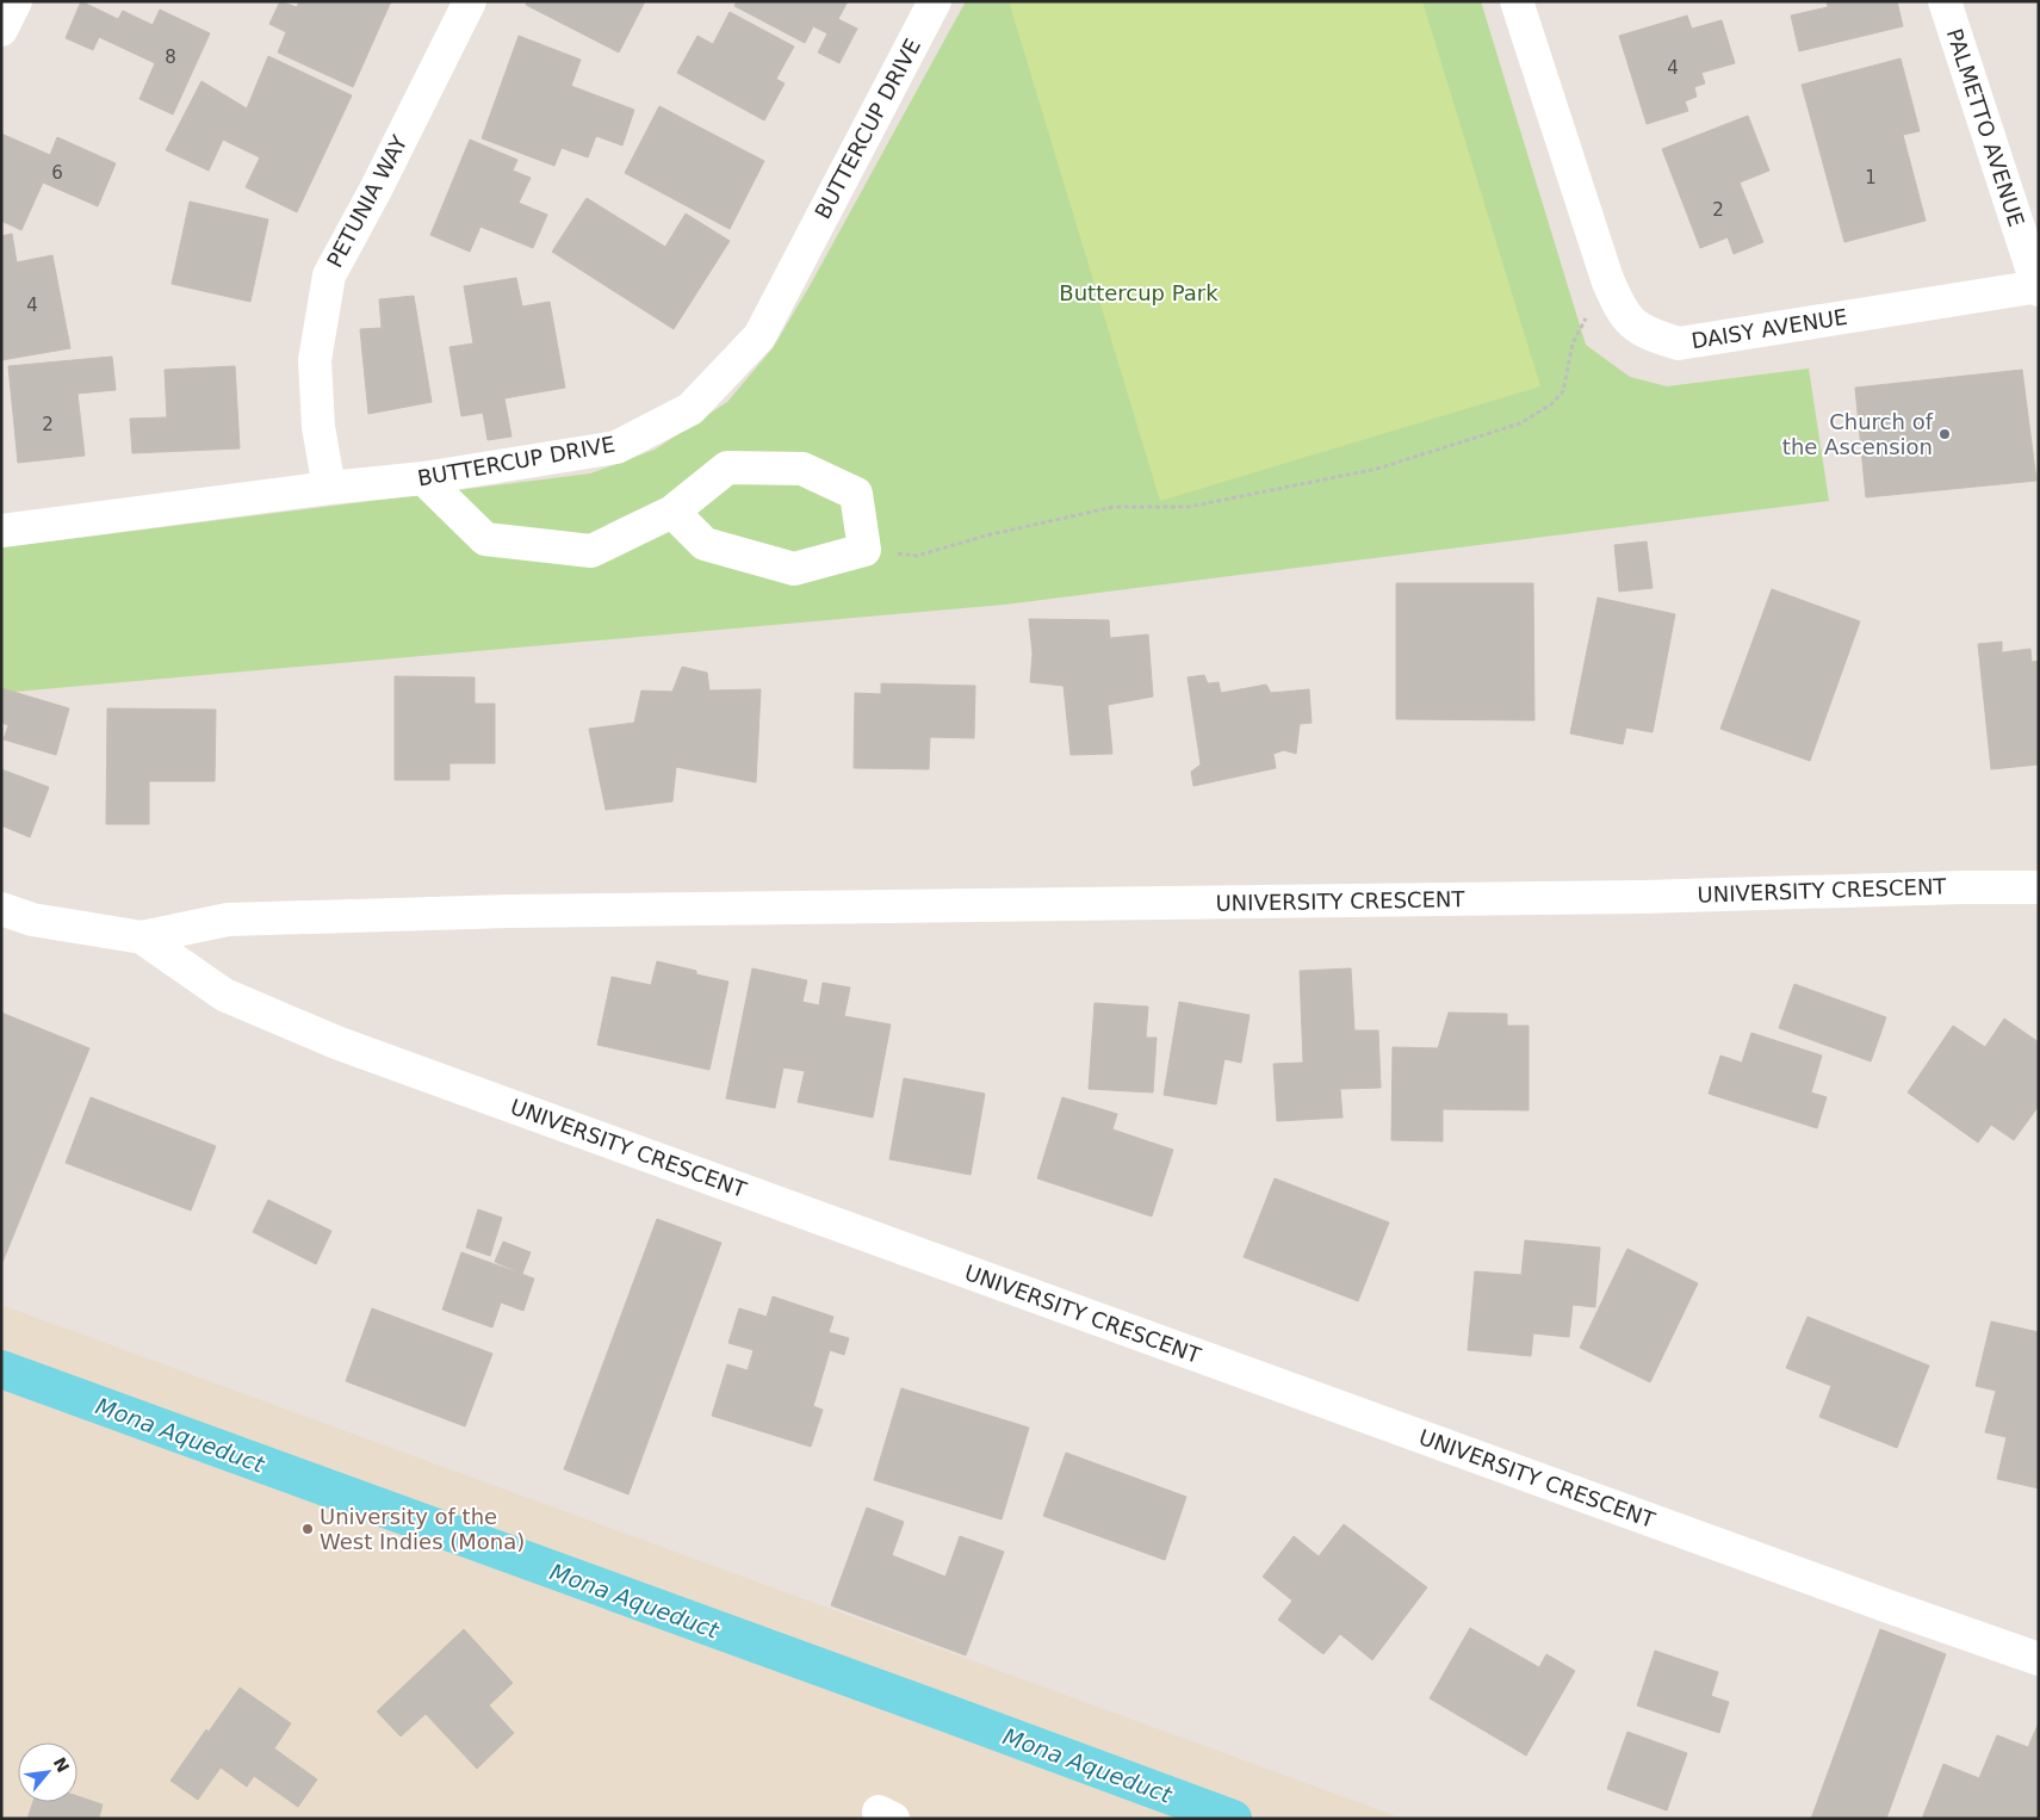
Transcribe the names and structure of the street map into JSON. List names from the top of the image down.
{
  "streets": {
    "street": [
      "PALMETTO AVENUE",
      "BUTTERCUP DRIVE",
      "PETUNIA WAY",
      "DAISY AVENUE",
      "UNIVERSITY CRESCENT"
    ]
  },
  "crossings": [
    ["PALMETTO AVENUE", "DAISY AVENUE"],
    ["BUTTERCUP DRIVE", "PETUNIA WAY"]
  ],
  "water": ["Mona Aqueduct"],
  "parks": ["Buttercup Park"],
  "places": ["Church of the Ascension", "University of the West Indies (Mona)"],
  "house_numbers": [
    "8",
    "4",
    "6",
    "1",
    "2",
    "4",
    "2"
  ],
  "north": "top right"
}
